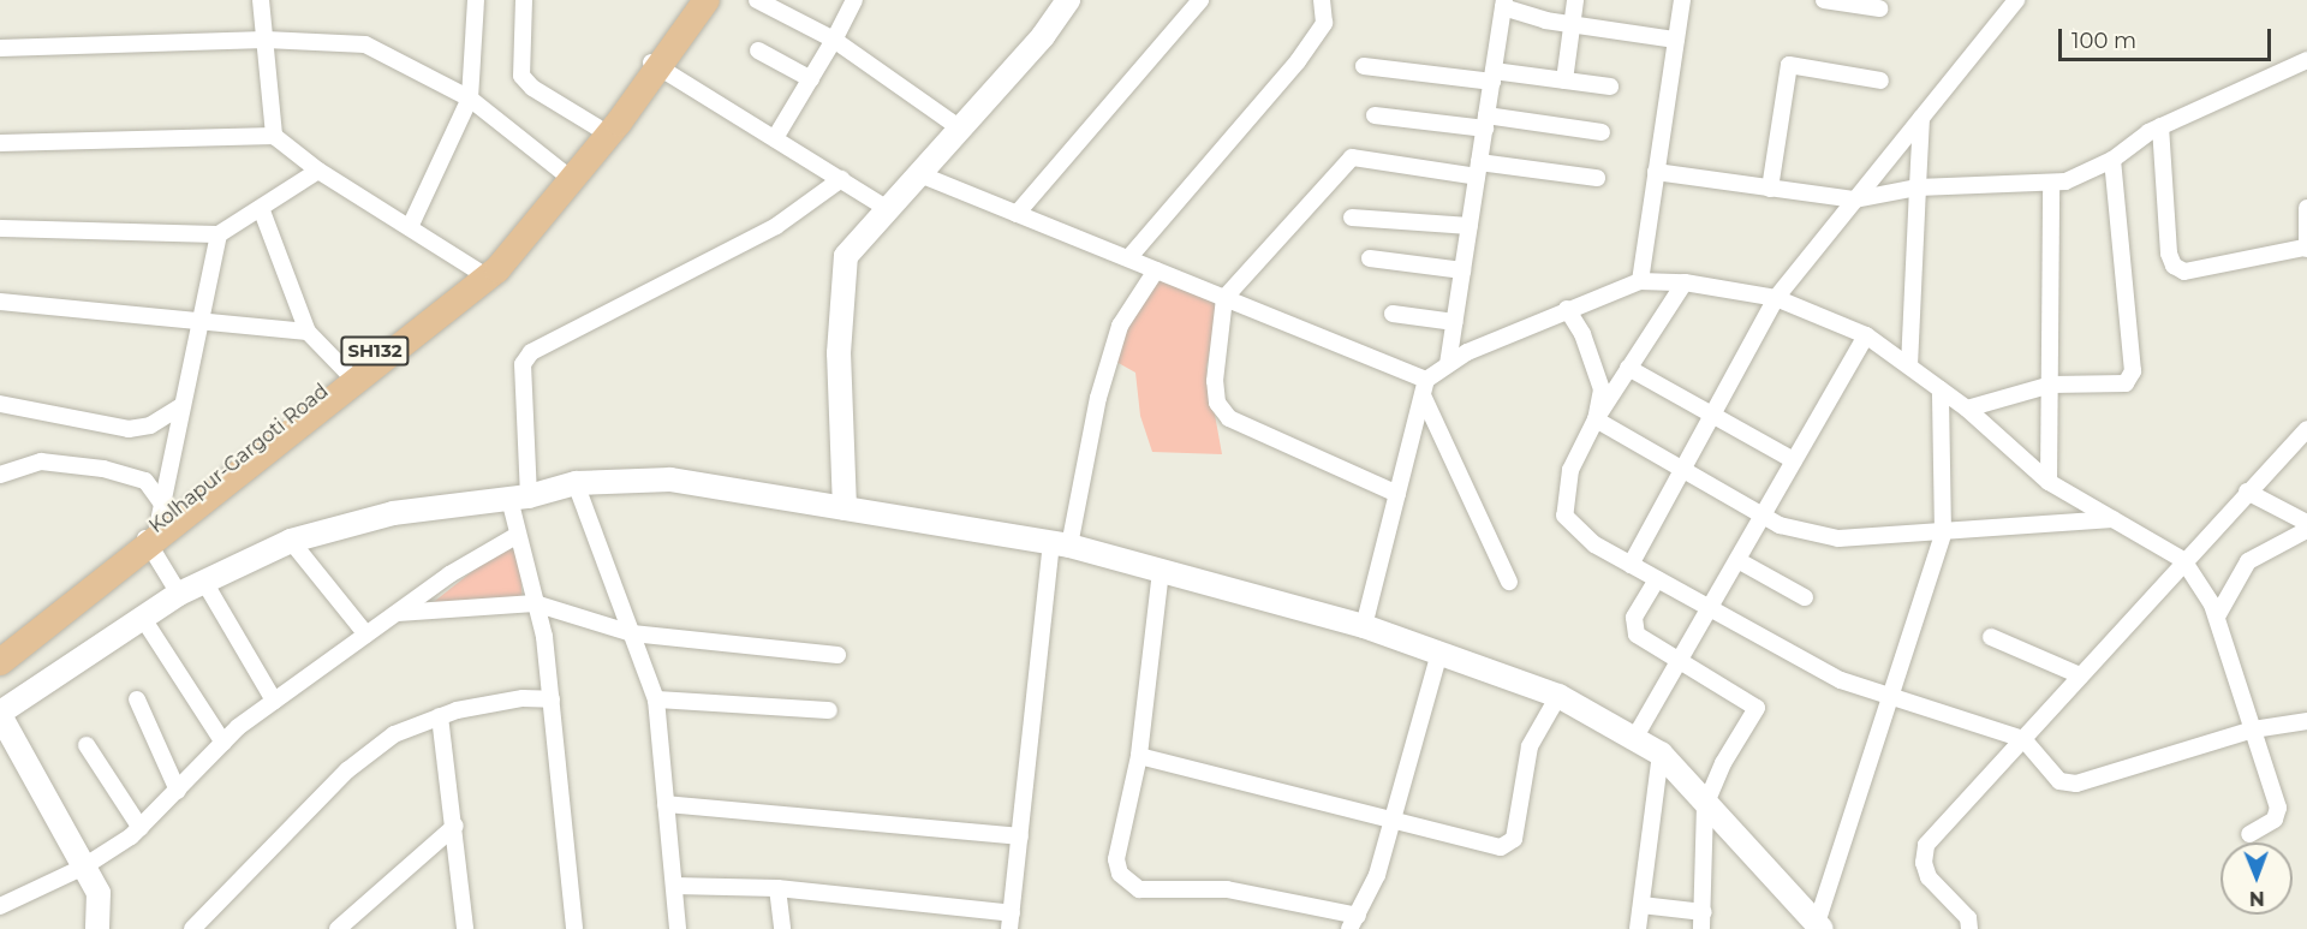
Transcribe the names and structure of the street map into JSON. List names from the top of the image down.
{
  "streets": {
    "main road": ["SH132", "Kolhapur-Gargoti Road"]
  },
  "scale_bar": "100 m",
  "north": "bottom"
}
